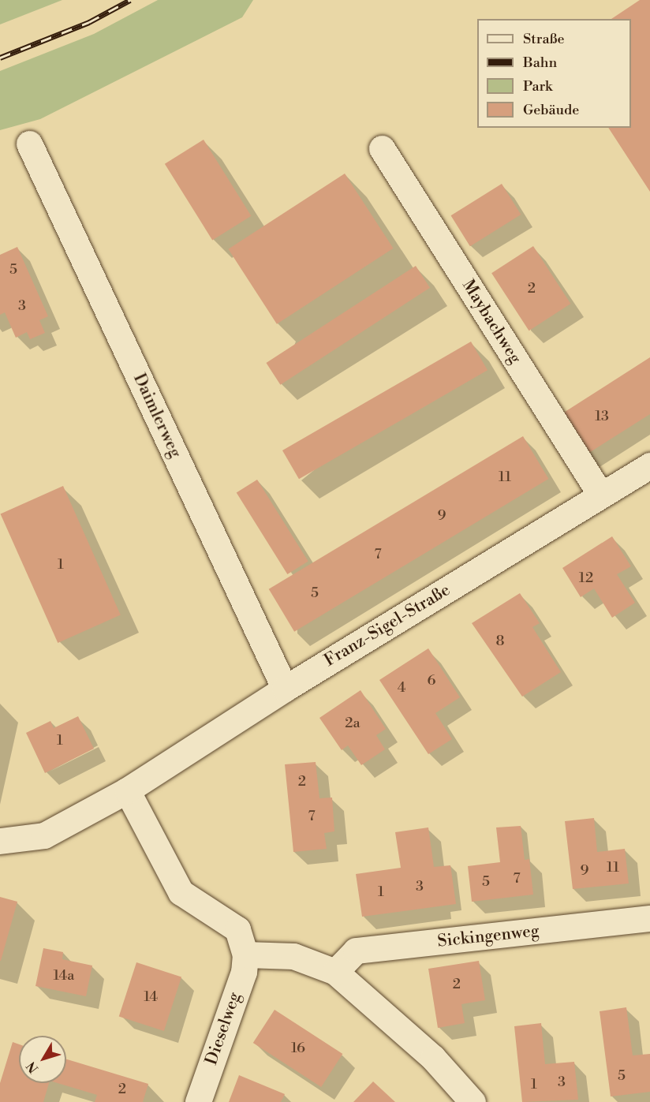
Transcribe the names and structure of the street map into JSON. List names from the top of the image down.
{
  "streets": {
    "street": [
      "Maybachweg",
      "Daimlerweg",
      "Franz-Sigel-Straße",
      "Sickingenweg",
      "Dieselweg"
    ]
  },
  "crossings": [
    ["Maybachweg", "Franz-Sigel-Straße"],
    ["Daimlerweg", "Franz-Sigel-Straße"]
  ],
  "house_numbers": [
    "5",
    "2",
    "3",
    "13",
    "11",
    "9",
    "7",
    "1",
    "12",
    "5",
    "8",
    "6",
    "4",
    "2a",
    "1",
    "2",
    "7",
    "11",
    "9",
    "7",
    "5",
    "3",
    "1",
    "14a",
    "2",
    "14",
    "16",
    "5",
    "3",
    "1",
    "2"
  ],
  "legend": [
    "Straße",
    "Bahn",
    "Park",
    "Gebäude"
  ],
  "north": "bottom left"
}
